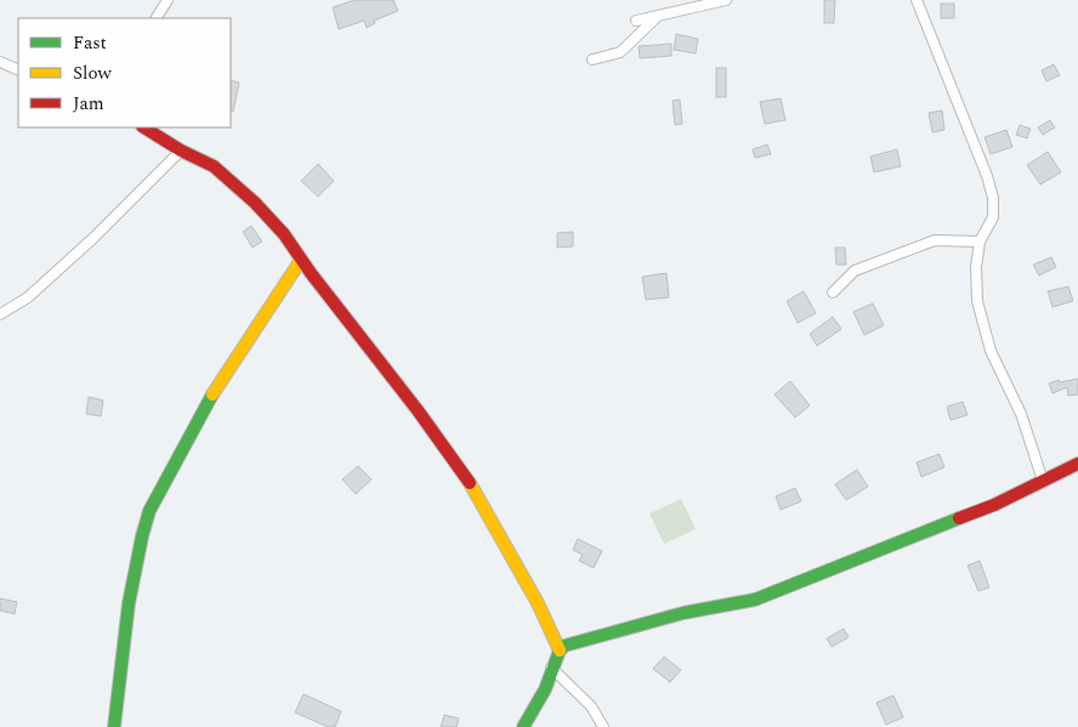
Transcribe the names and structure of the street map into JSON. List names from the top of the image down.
{
  "legend": ["Fast", "Slow", "Jam"]
}
